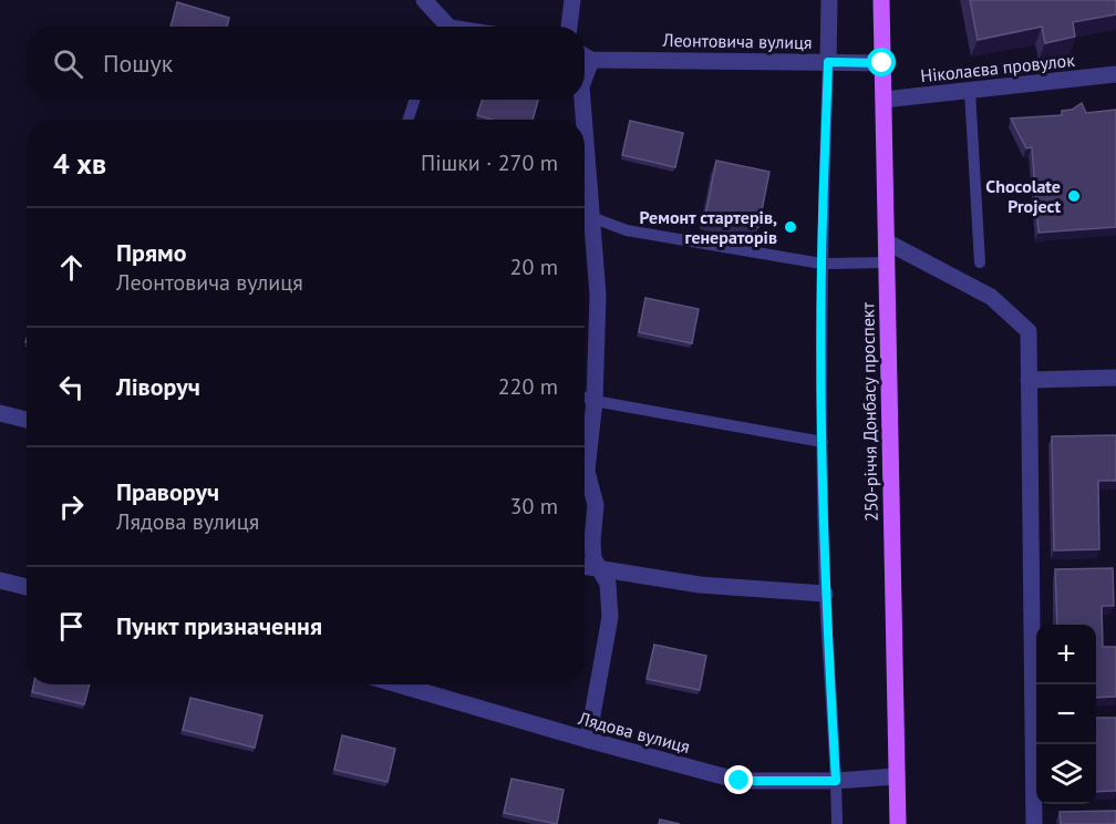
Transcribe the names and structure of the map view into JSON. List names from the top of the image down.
{
  "streets": {
    "main road": ["250-річчя Донбасу проспект"],
    "street": ["Леонтовича вулиця", "Ніколаєва провулок", "Лядова вулиця"]
  },
  "crossings": [
    ["Леонтовича вулиця", "250-річчя Донбасу проспект"],
    ["Ніколаєва провулок", "250-річчя Донбасу проспект"],
    ["250-річчя Донбасу проспект", "Лядова вулиця"]
  ],
  "places": ["Chocolate Project", "Ремонт стартерів, генераторів"],
  "page": {
    "search": "Пошук",
    "heading": ["4 хв", "Пішки · 270 m"],
    "list": [
      ["Прямо", "Леонтовича вулиця", "20 m"],
      ["Ліворуч", "220 m"],
      ["Праворуч", "Лядова вулиця", "30 m"],
      "Пункт призначення"
    ],
    "map_buttons": ["+", "−"]
  }
}
